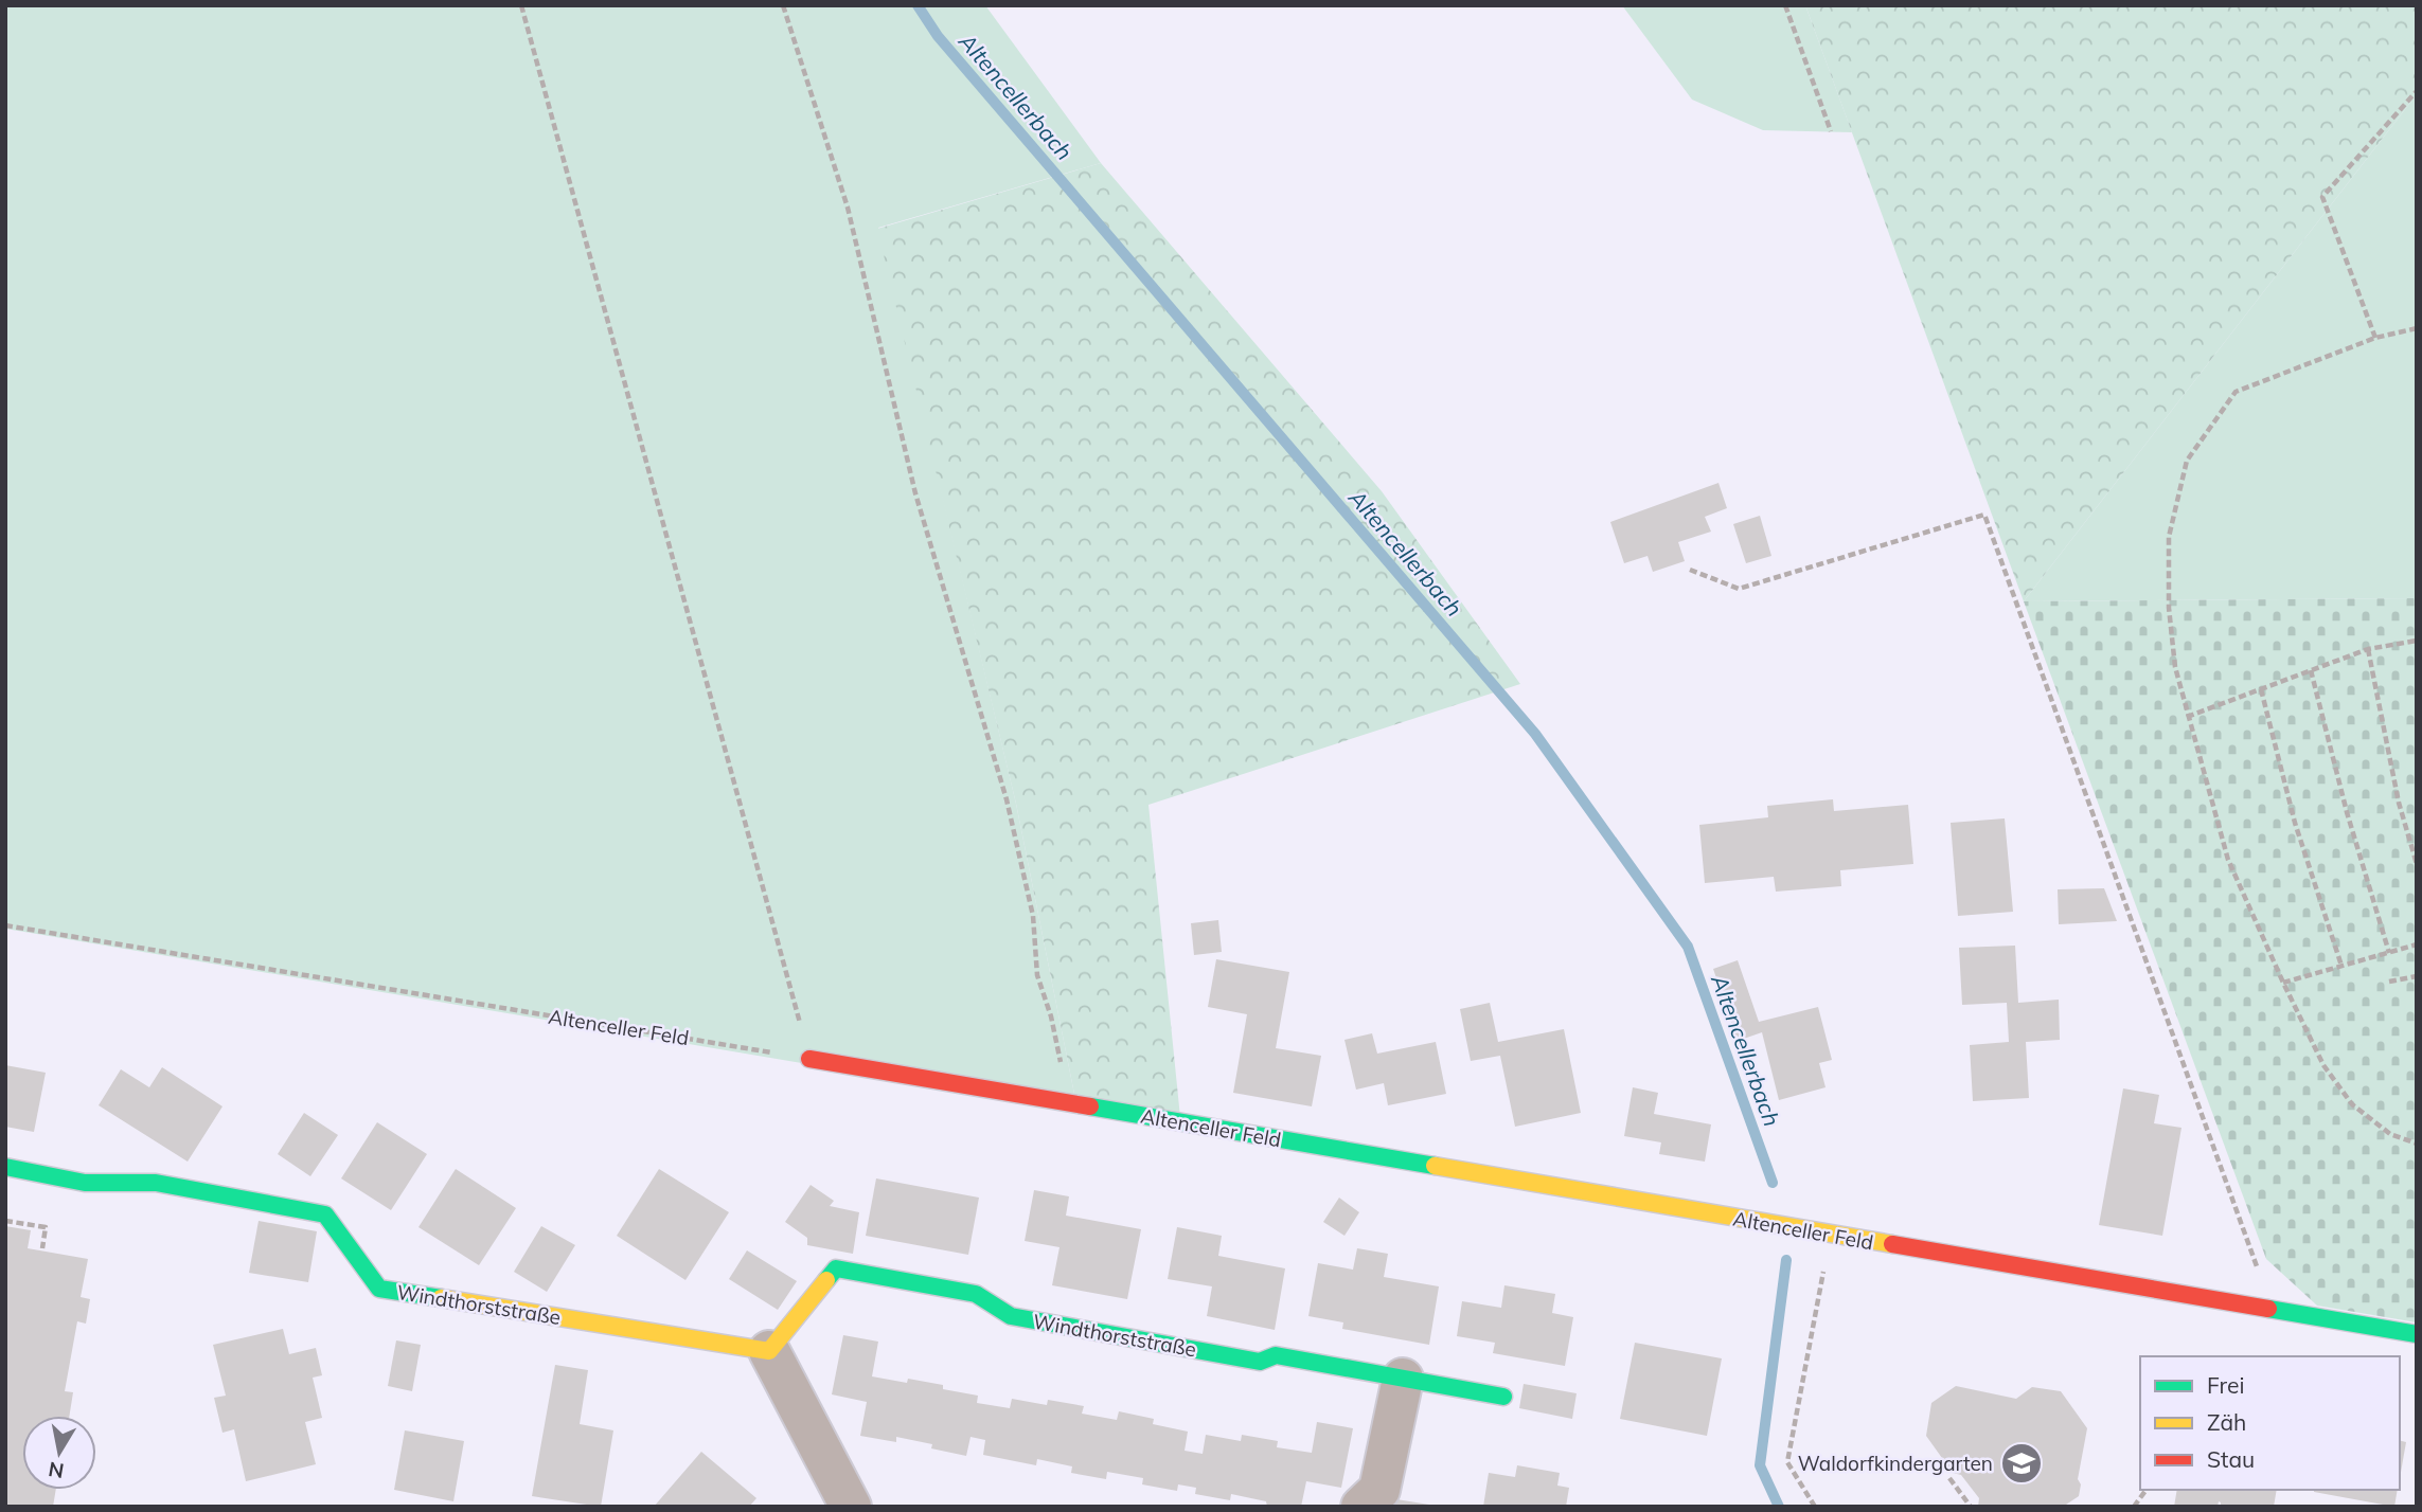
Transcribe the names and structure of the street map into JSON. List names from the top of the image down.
{
  "streets": {
    "street": ["Altenceller Feld", "Windthorststraße"]
  },
  "water": ["Altencellerbach"],
  "places": {
    "school or university": ["Waldorfkindergarten"]
  },
  "legend": ["Frei", "Zäh", "Stau"],
  "north": "bottom"
}
